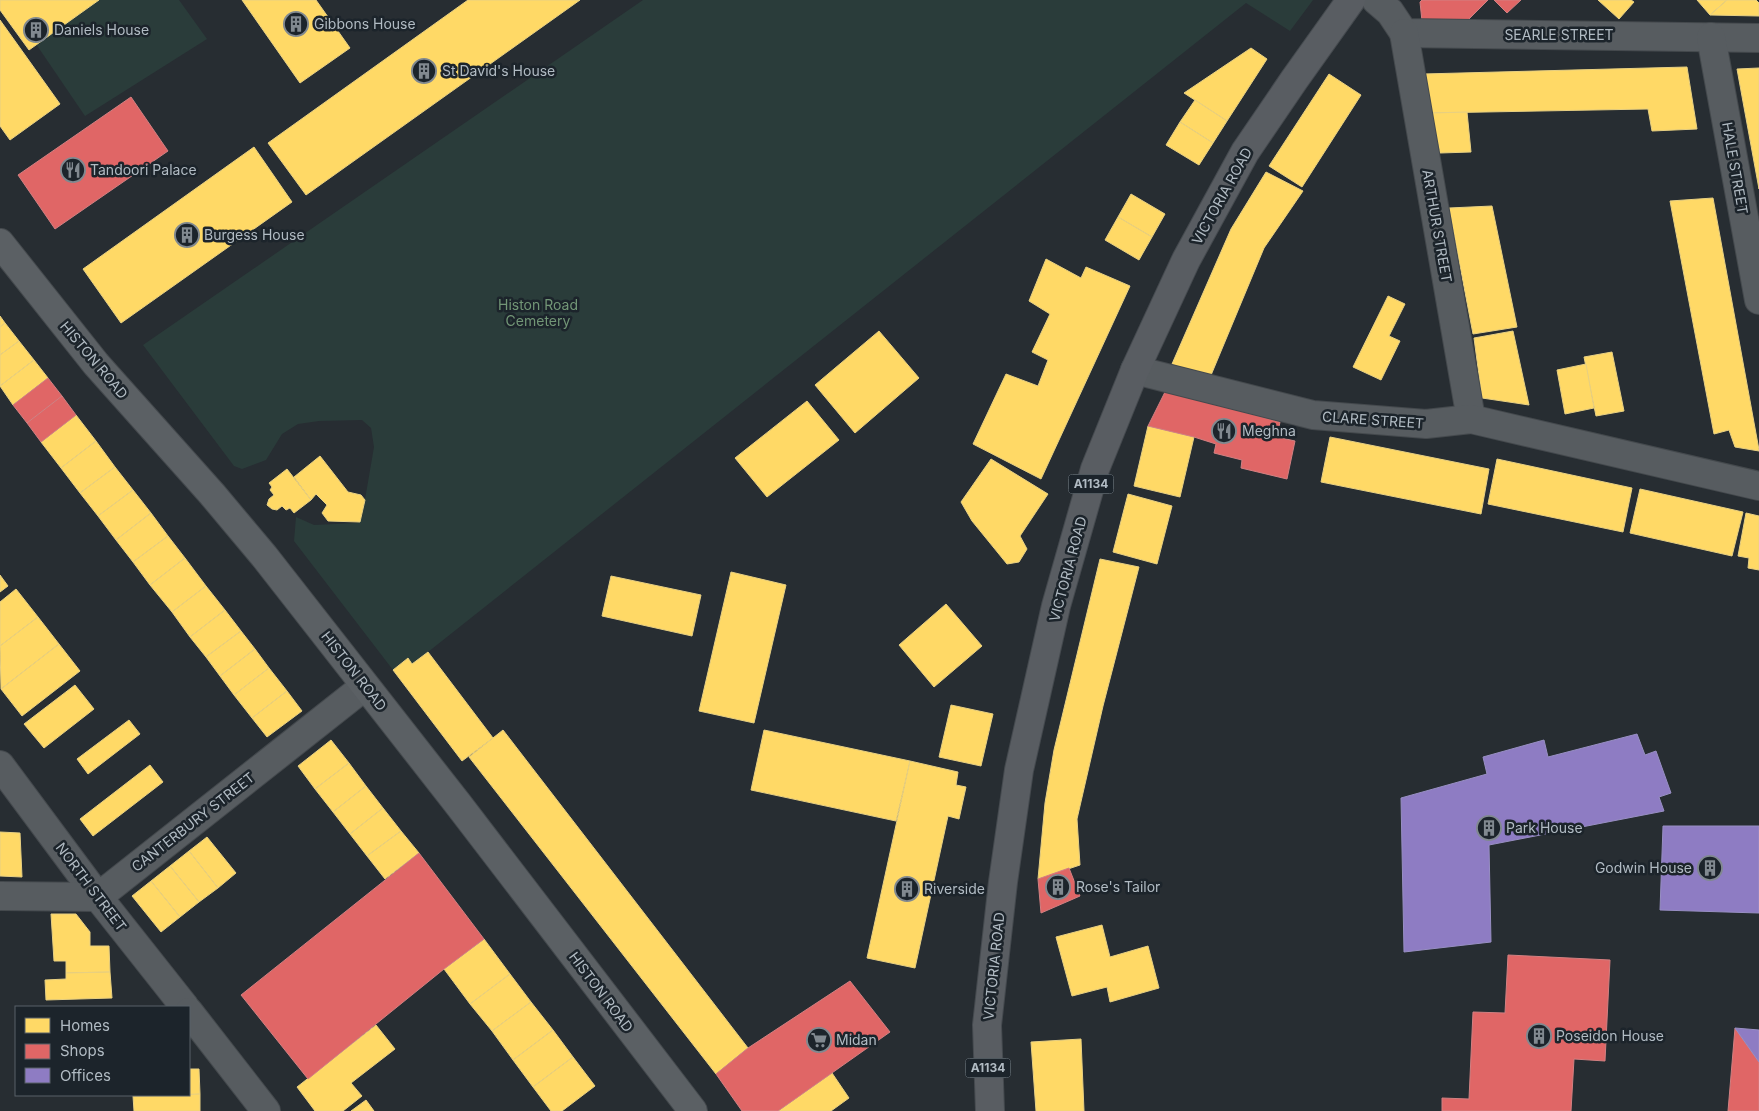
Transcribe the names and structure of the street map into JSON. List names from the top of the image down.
{
  "streets": {
    "main road": ["VICTORIA ROAD", "HISTON ROAD", "A1134"],
    "street": [
      "SEARLE STREET",
      "HALE STREET",
      "ARTHUR STREET",
      "CLARE STREET",
      "CANTERBURY STREET",
      "NORTH STREET"
    ]
  },
  "crossings": [
    ["SEARLE STREET", "HALE STREET"],
    ["SEARLE STREET", "ARTHUR STREET"],
    ["VICTORIA ROAD", "CLARE STREET"],
    ["ARTHUR STREET", "CLARE STREET"],
    ["HISTON ROAD", "CANTERBURY STREET"],
    ["CANTERBURY STREET", "NORTH STREET"]
  ],
  "parks": ["Histon Road Cemetery"],
  "places": {
    "building": [
      "Gibbons House",
      "Daniels House",
      "St David's House",
      "Burgess House",
      "Park House",
      "Godwin House",
      "Rose's Tailor",
      "Riverside",
      "Poseidon House"
    ],
    "restaurant": ["Tandoori Palace", "Meghna"],
    "supermarket": ["Midan"]
  },
  "legend": ["Homes", "Shops", "Offices"]
}
